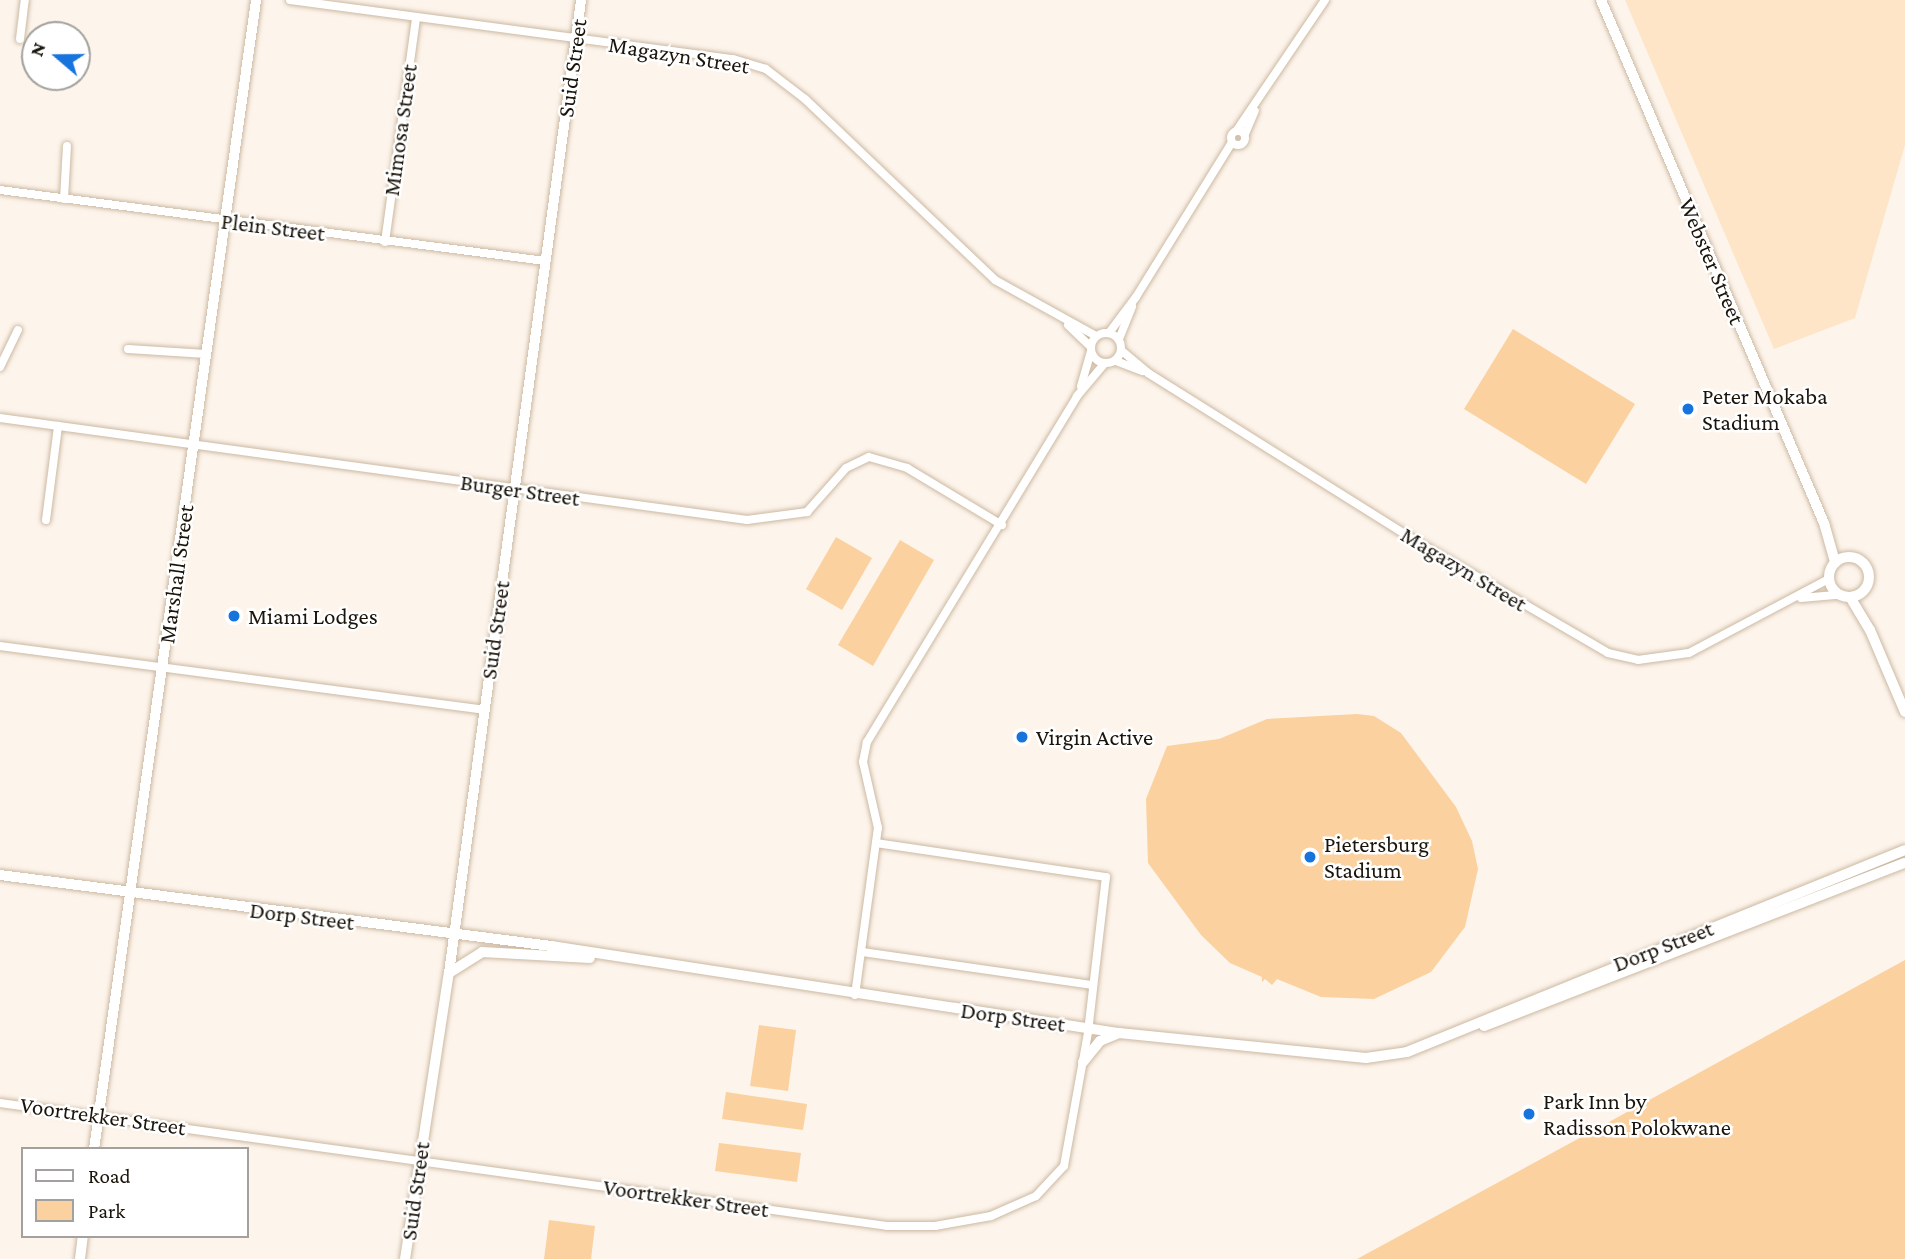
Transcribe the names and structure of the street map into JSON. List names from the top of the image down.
{
  "streets": {
    "street": [
      "Magazyn Street",
      "Suid Street",
      "Mimosa Street",
      "Plein Street",
      "Webster Street",
      "Burger Street",
      "Marshall Street",
      "Dorp Street",
      "Voortrekker Street"
    ]
  },
  "crossings": [
    ["Magazyn Street", "Suid Street"],
    ["Magazyn Street", "Mimosa Street"],
    ["Magazyn Street", "Webster Street"],
    ["Suid Street", "Plein Street"],
    ["Suid Street", "Burger Street"],
    ["Suid Street", "Dorp Street"],
    ["Suid Street", "Voortrekker Street"],
    ["Mimosa Street", "Plein Street"],
    ["Plein Street", "Marshall Street"],
    ["Burger Street", "Marshall Street"],
    ["Marshall Street", "Dorp Street"],
    ["Marshall Street", "Voortrekker Street"],
    ["Dorp Street", "Voortrekker Street"]
  ],
  "places": [
    "Peter Mokaba Stadium",
    "Miami Lodges",
    "Virgin Active",
    "Pietersburg Stadium",
    "Park Inn by Radisson Polokwane"
  ],
  "legend": ["Road", "Park"],
  "north": "left"
}
